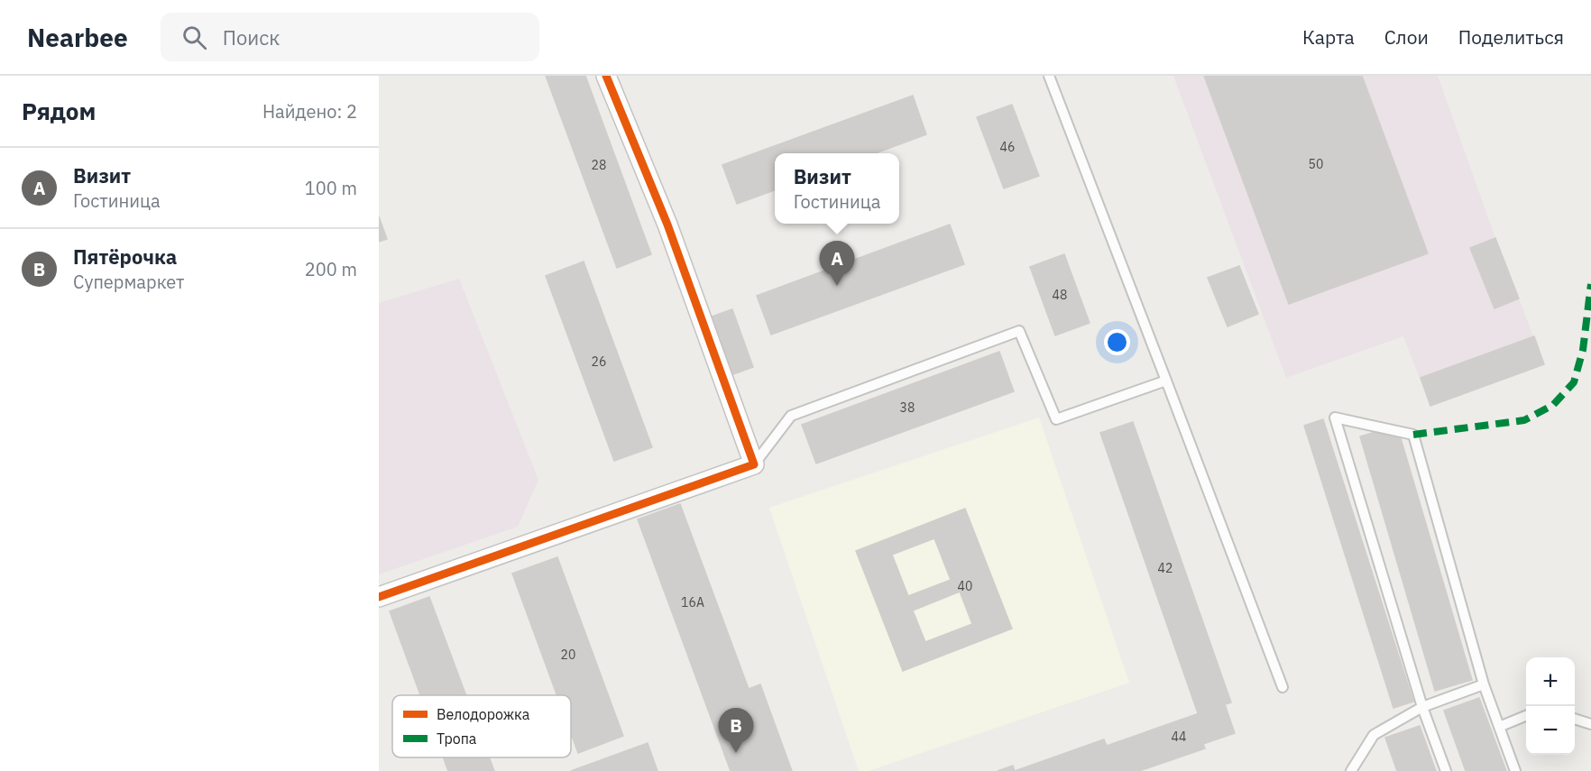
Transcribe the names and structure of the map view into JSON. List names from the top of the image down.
{
  "house_numbers": [
    "46",
    "50",
    "28",
    "48",
    "26",
    "38",
    "42",
    "40",
    "16А",
    "20",
    "44"
  ],
  "legend": ["Велодорожка", "Тропа"],
  "page": {
    "header": "Nearbee",
    "search": "Поиск",
    "nav": ["Карта", "Слои", "Поделиться"],
    "heading": ["Рядом", "Найдено: 2"],
    "list": [
      {
        "mark": "A",
        "name": "Визит",
        "note": "Гостиница",
        "value": "100 m"
      },
      {
        "mark": "B",
        "name": "Пятёрочка",
        "note": "Супермаркет",
        "value": "200 m"
      }
    ],
    "popup": ["Визит", "Гостиница"],
    "pins": ["A", "B"],
    "map_buttons": ["+", "−"]
  }
}
